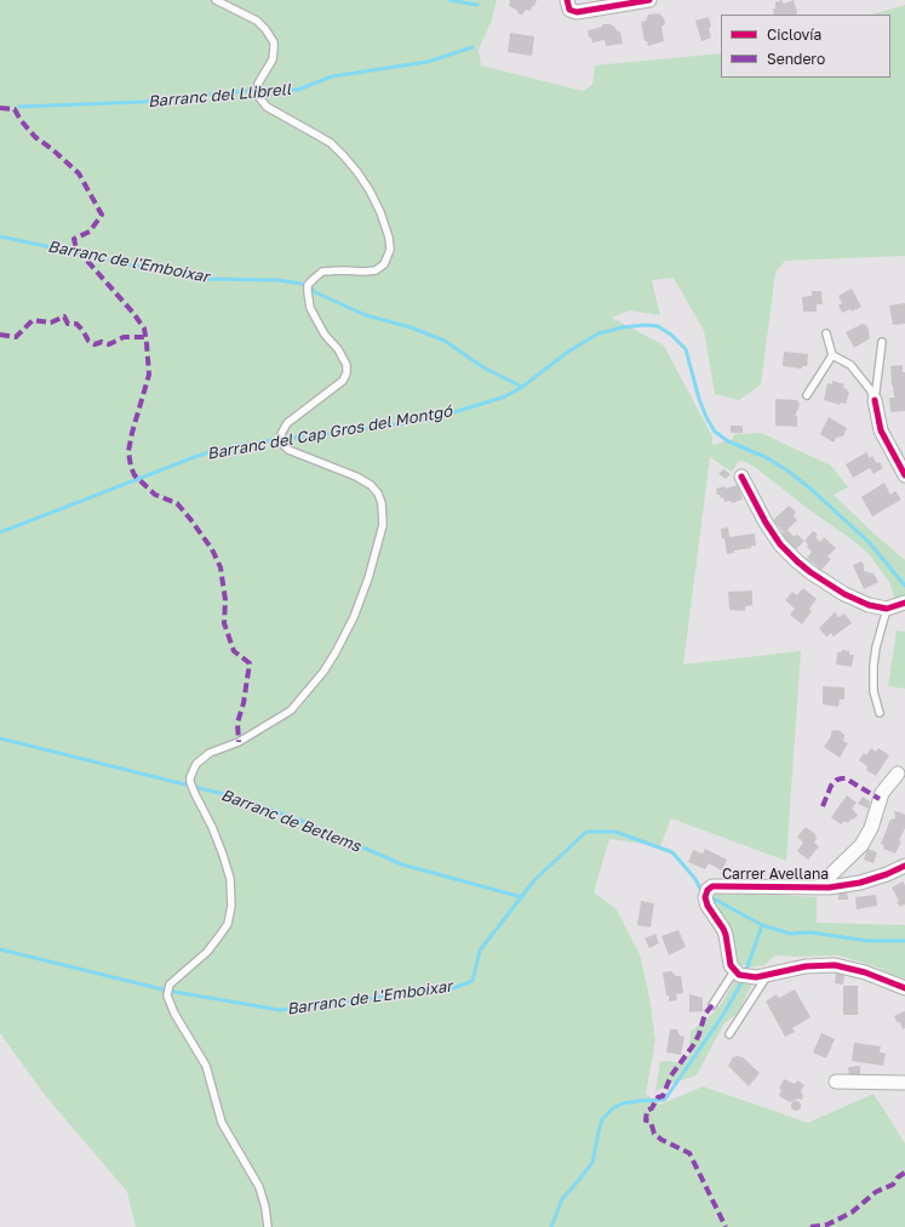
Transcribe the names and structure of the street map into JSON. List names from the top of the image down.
{
  "streets": {
    "street": ["Carrer Avellana"]
  },
  "water": [
    "Barranc del Llibrell",
    "Barranc de l'Emboixar",
    "Barranc del Cap Gros del Montgó",
    "Barranc de Betlems",
    "Barranc de L'Emboixar"
  ],
  "legend": ["Ciclovía", "Sendero"]
}
